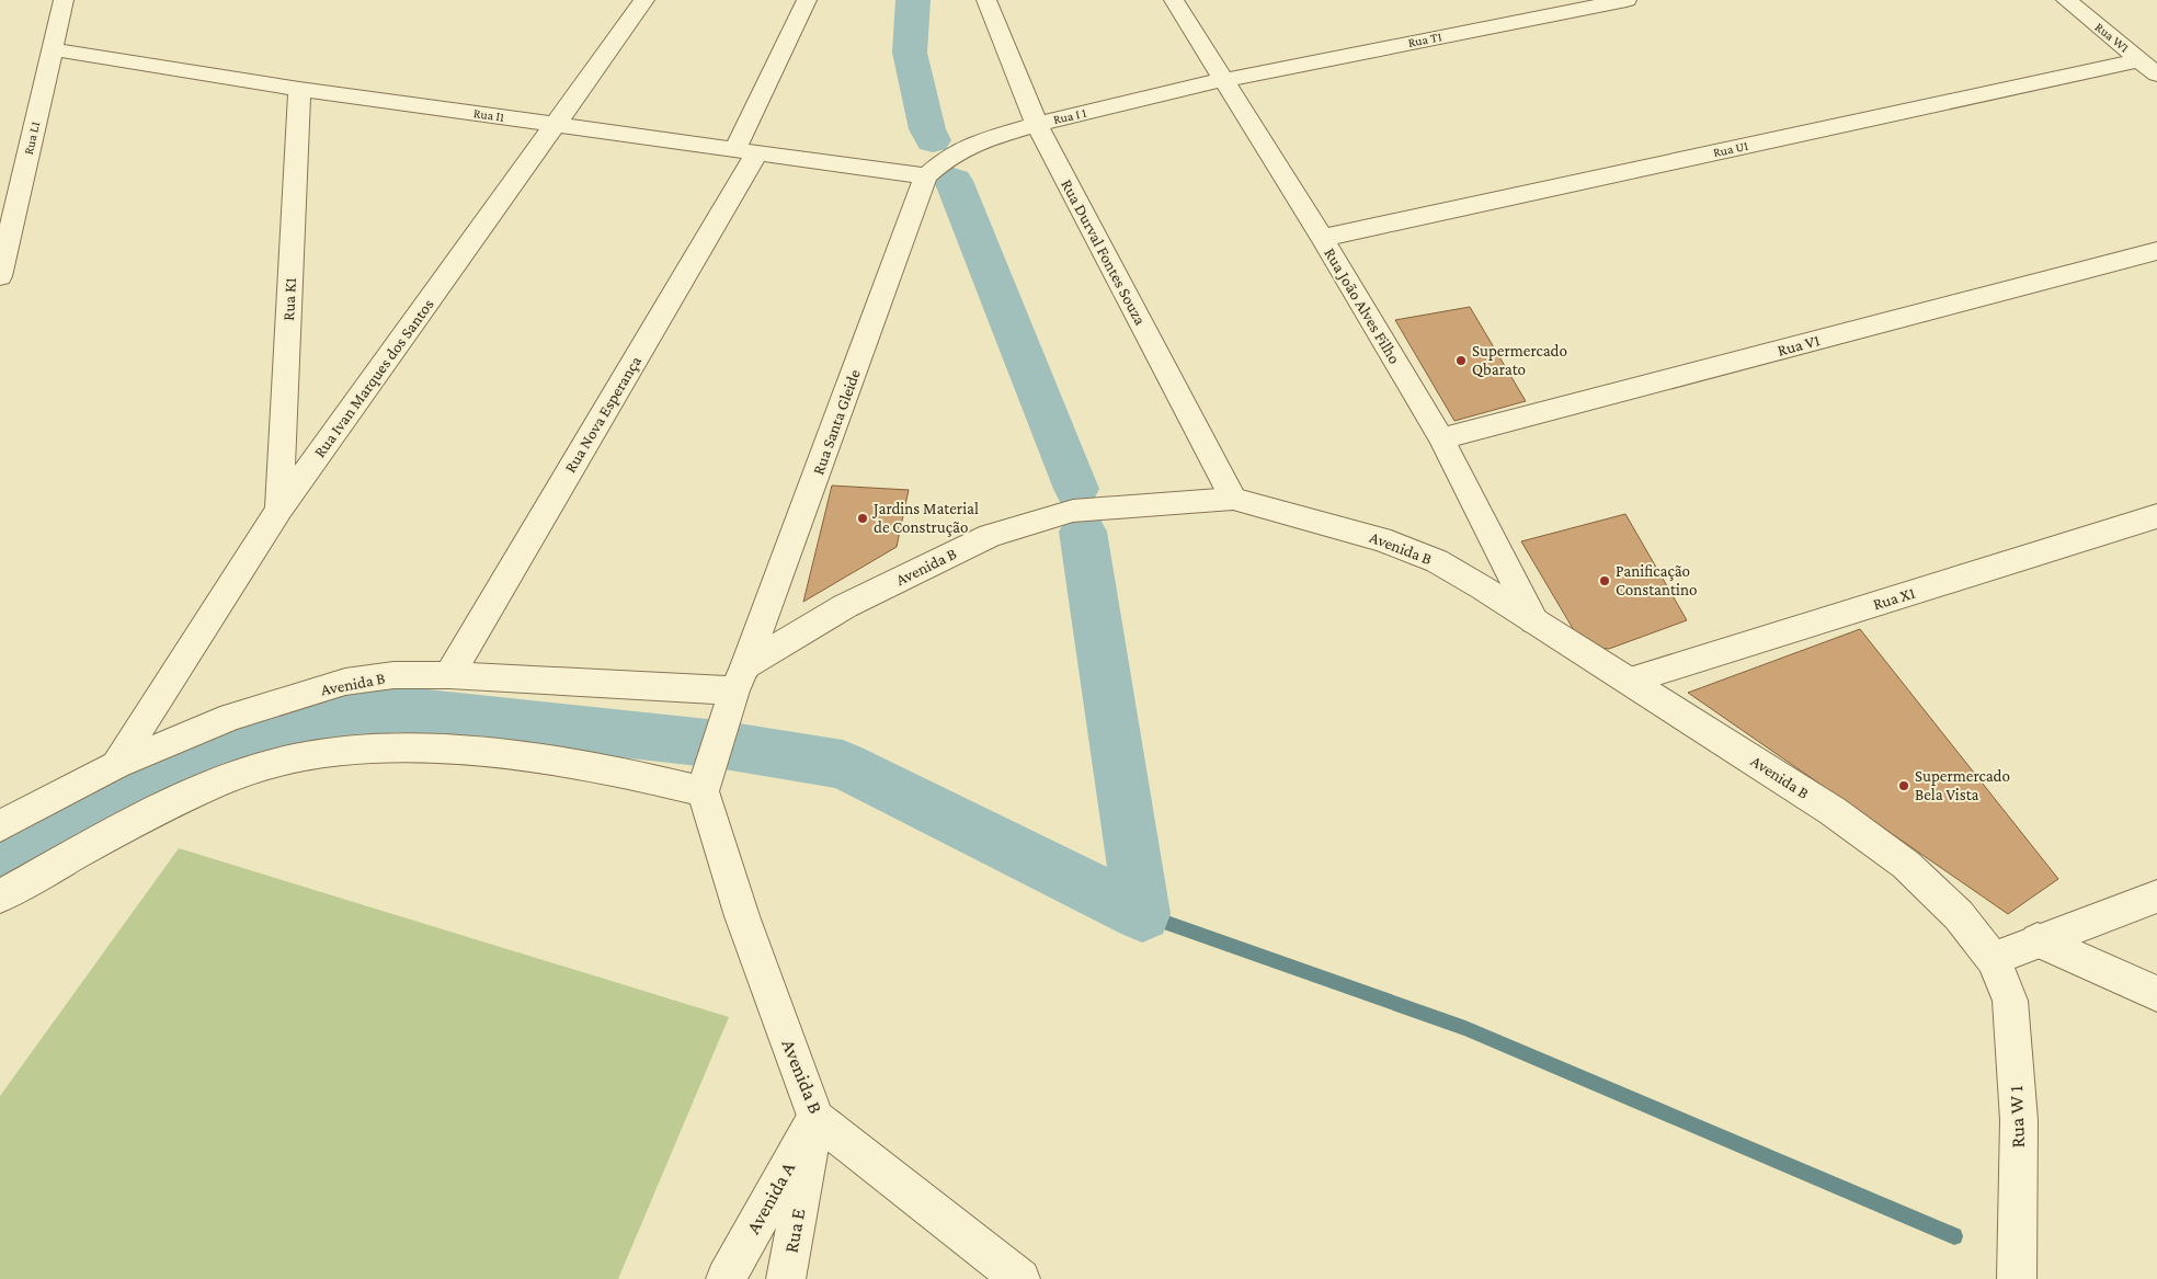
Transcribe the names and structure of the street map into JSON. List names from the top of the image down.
{
  "streets": {
    "street": [
      "Rua W1",
      "Rua T1",
      "Rua I1",
      "Rua I 1",
      "Rua L1",
      "Rua U1",
      "Rua Durval Fontes Souza",
      "Rua K1",
      "Rua João Alves Filho",
      "Rua V1",
      "Rua Ivan Marques dos Santos",
      "Rua Nova Esperança",
      "Rua Santa Gleide",
      "Avenida B",
      "Rua X1",
      "Rua W 1",
      "Avenida A",
      "Rua E"
    ]
  },
  "crossings": [
    ["Rua W1", "Rua U1"],
    ["Rua T1", "Rua I 1"],
    ["Rua T1", "Rua João Alves Filho"],
    ["Rua I1", "Rua I 1"],
    ["Rua I1", "Rua L1"],
    ["Rua I1", "Rua K1"],
    ["Rua I1", "Rua Ivan Marques dos Santos"],
    ["Rua I1", "Rua Nova Esperança"],
    ["Rua I1", "Rua Santa Gleide"],
    ["Rua I 1", "Rua Durval Fontes Souza"],
    ["Rua I 1", "Rua João Alves Filho"],
    ["Rua I 1", "Rua Santa Gleide"],
    ["Rua U1", "Rua João Alves Filho"],
    ["Rua Durval Fontes Souza", "Avenida B"],
    ["Rua K1", "Rua Ivan Marques dos Santos"],
    ["Rua João Alves Filho", "Rua V1"],
    ["Rua João Alves Filho", "Avenida B"],
    ["Rua Ivan Marques dos Santos", "Avenida B"],
    ["Rua Nova Esperança", "Avenida B"],
    ["Rua Santa Gleide", "Avenida B"],
    ["Avenida B", "Rua X1"],
    ["Avenida B", "Rua W 1"],
    ["Avenida B", "Avenida A"],
    ["Avenida B", "Rua E"],
    ["Avenida A", "Rua E"]
  ],
  "places": [
    "Supermercado Qbarato",
    "Jardins Material de Construção",
    "Panificação Constantino",
    "Supermercado Bela Vista"
  ]
}
